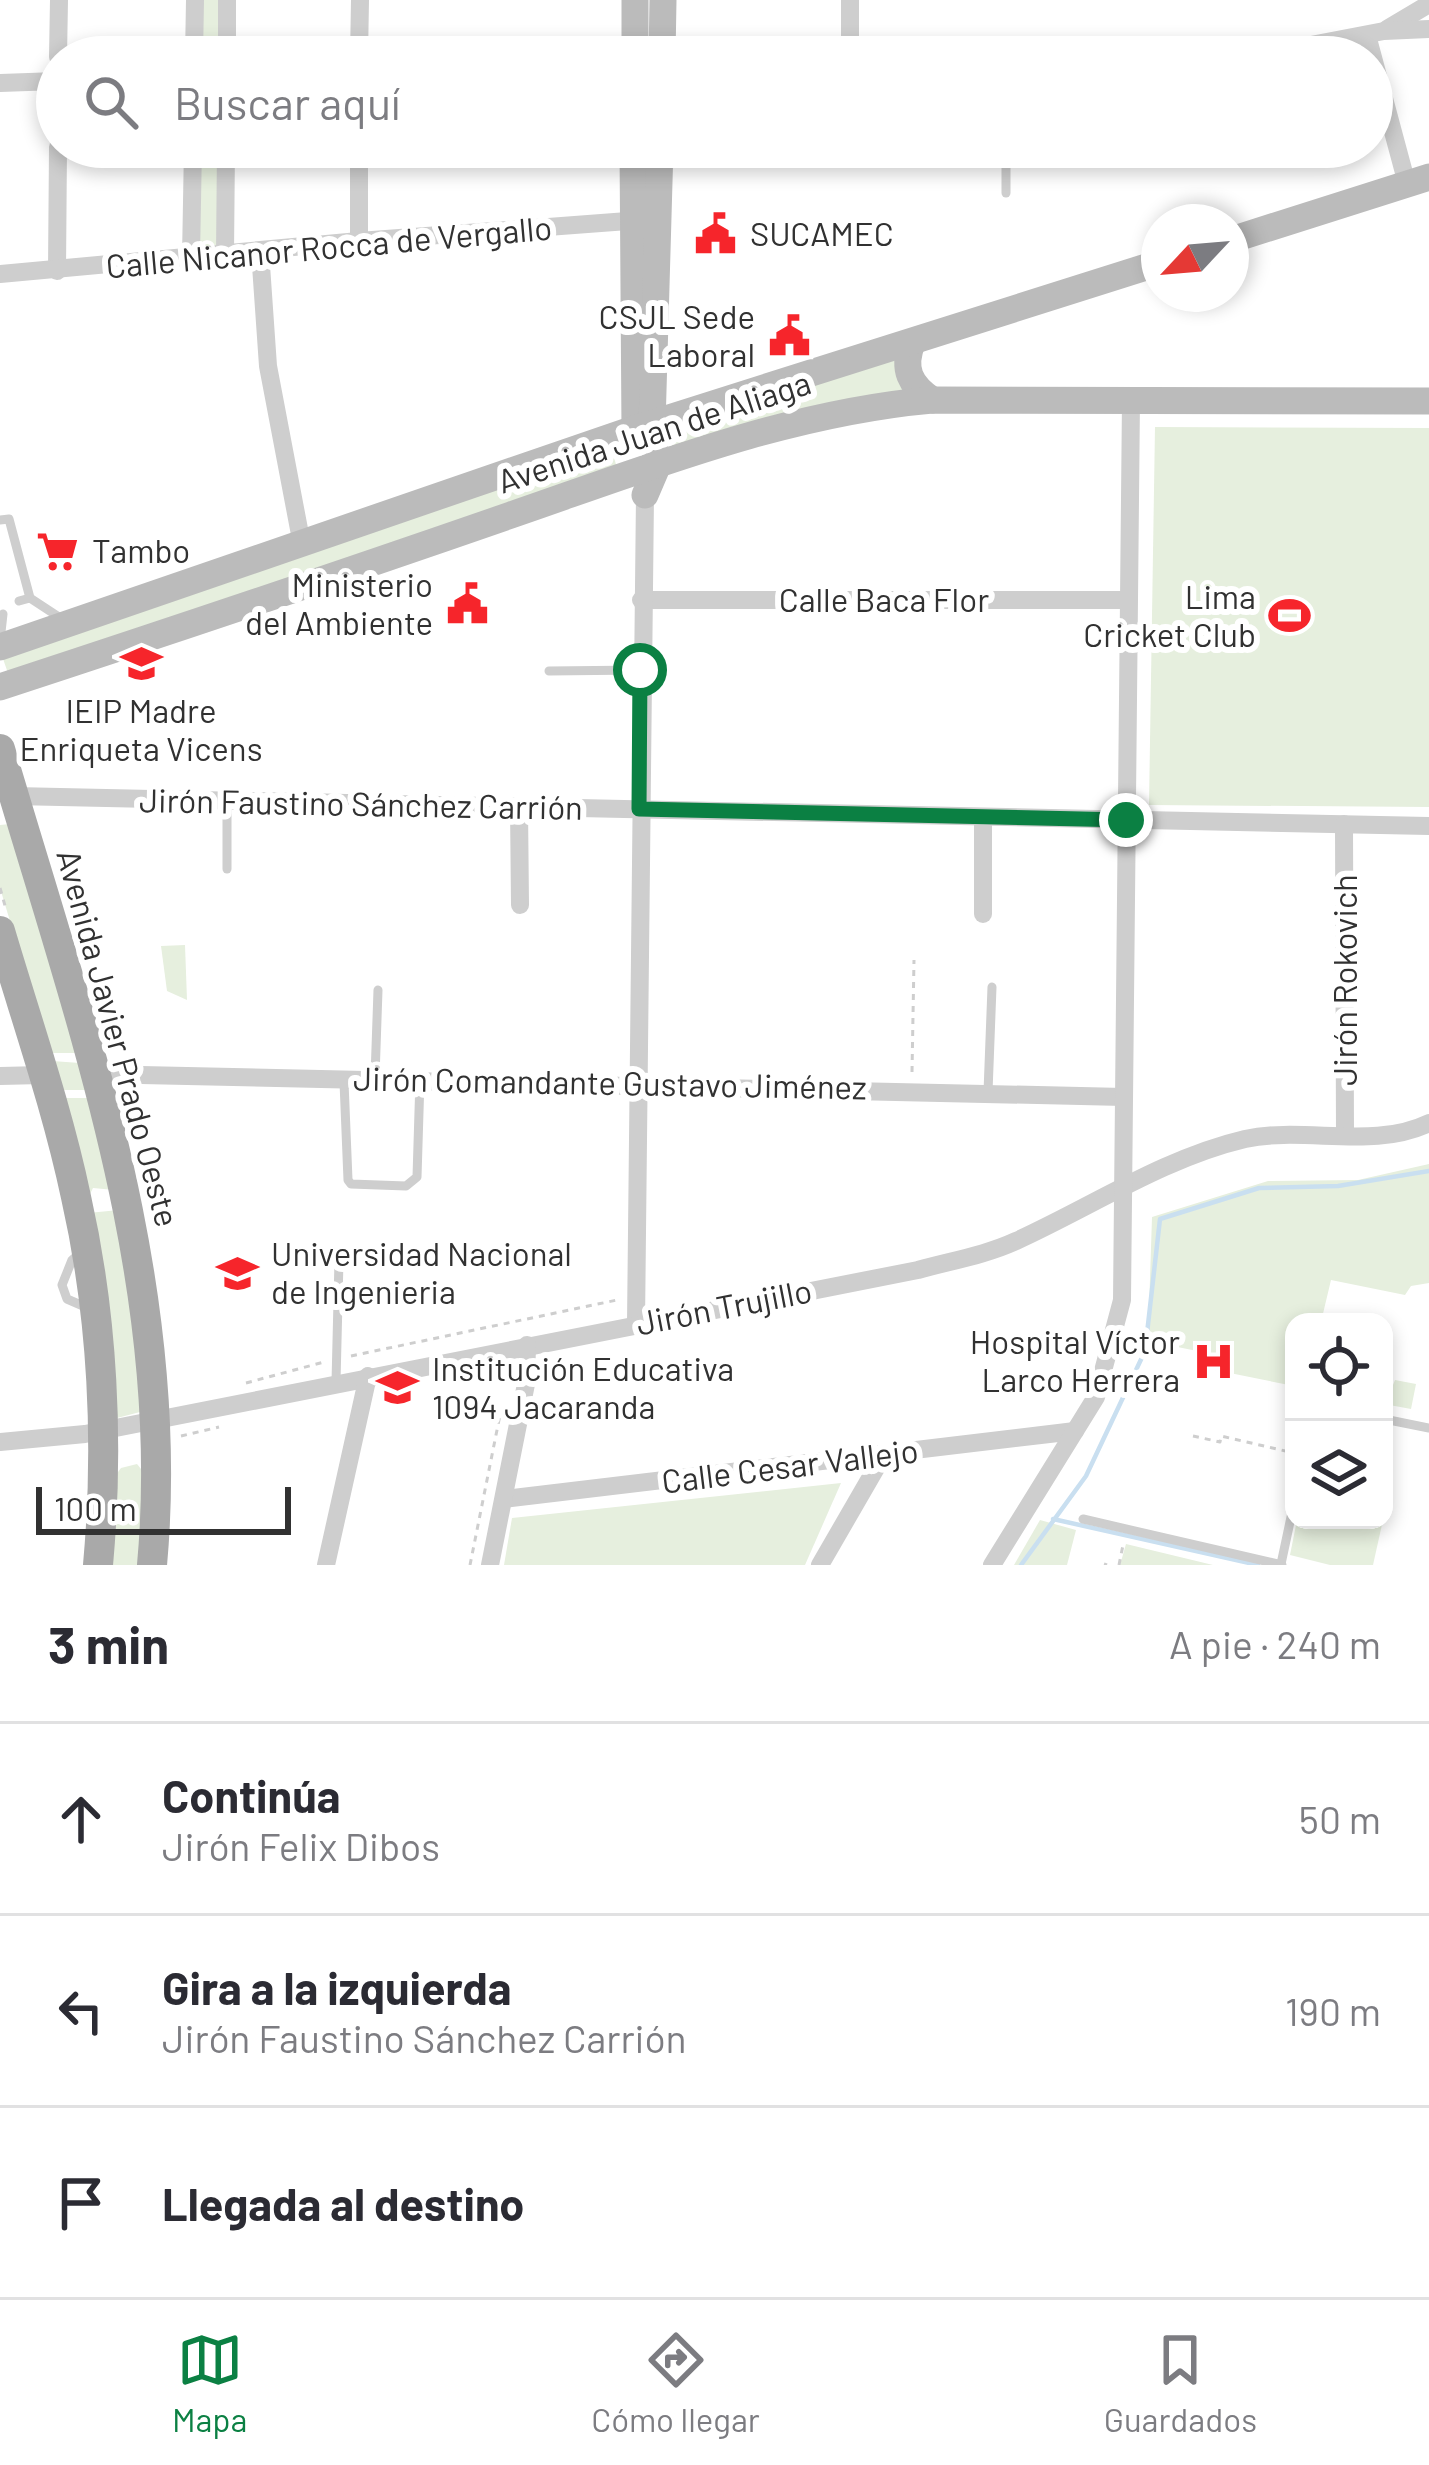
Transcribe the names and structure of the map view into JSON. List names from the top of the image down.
{
  "streets": {
    "main road": ["Avenida Juan de Aliaga", "Avenida Javier Prado Oeste"],
    "street": [
      "Calle Nicanor Rocca de Vergallo",
      "Calle Baca Flor",
      "Jirón Faustino Sánchez Carrión",
      "Jirón Rokovich",
      "Jirón Comandante Gustavo Jiménez",
      "Jirón Trujillo",
      "Calle Cesar Vallejo"
    ]
  },
  "crossings": [
    ["Jirón Faustino Sánchez Carrión", "Jirón Rokovich"],
    ["Jirón Faustino Sánchez Carrión", "Avenida Javier Prado Oeste"],
    ["Jirón Rokovich", "Jirón Trujillo"],
    ["Avenida Javier Prado Oeste", "Jirón Comandante Gustavo Jiménez"],
    ["Avenida Javier Prado Oeste", "Jirón Trujillo"]
  ],
  "places": {
    "public building": ["SUCAMEC", "CSJL Sede Laboral", "Ministerio del Ambiente"],
    "supermarket": ["Tambo"],
    "sports": ["Lima Cricket Club"],
    "school or university": ["IEIP Madre Enriqueta Vicens", "Universidad Nacional de Ingenieria", "Institución Educativa 1094 Jacaranda"],
    "hospital": ["Hospital Víctor Larco Herrera"]
  },
  "scale_bar": "100 m",
  "north": "bottom left",
  "page": {
    "search": "Buscar aquí",
    "scale": "100 m",
    "heading": ["3 min", "A pie · 240 m"],
    "list": [
      ["Continúa", "Jirón Felix Dibos", "50 m"],
      ["Gira a la izquierda", "Jirón Faustino Sánchez Carrión", "190 m"],
      "Llegada al destino"
    ],
    "nav": ["Mapa", "Cómo llegar", "Guardados"]
  }
}
